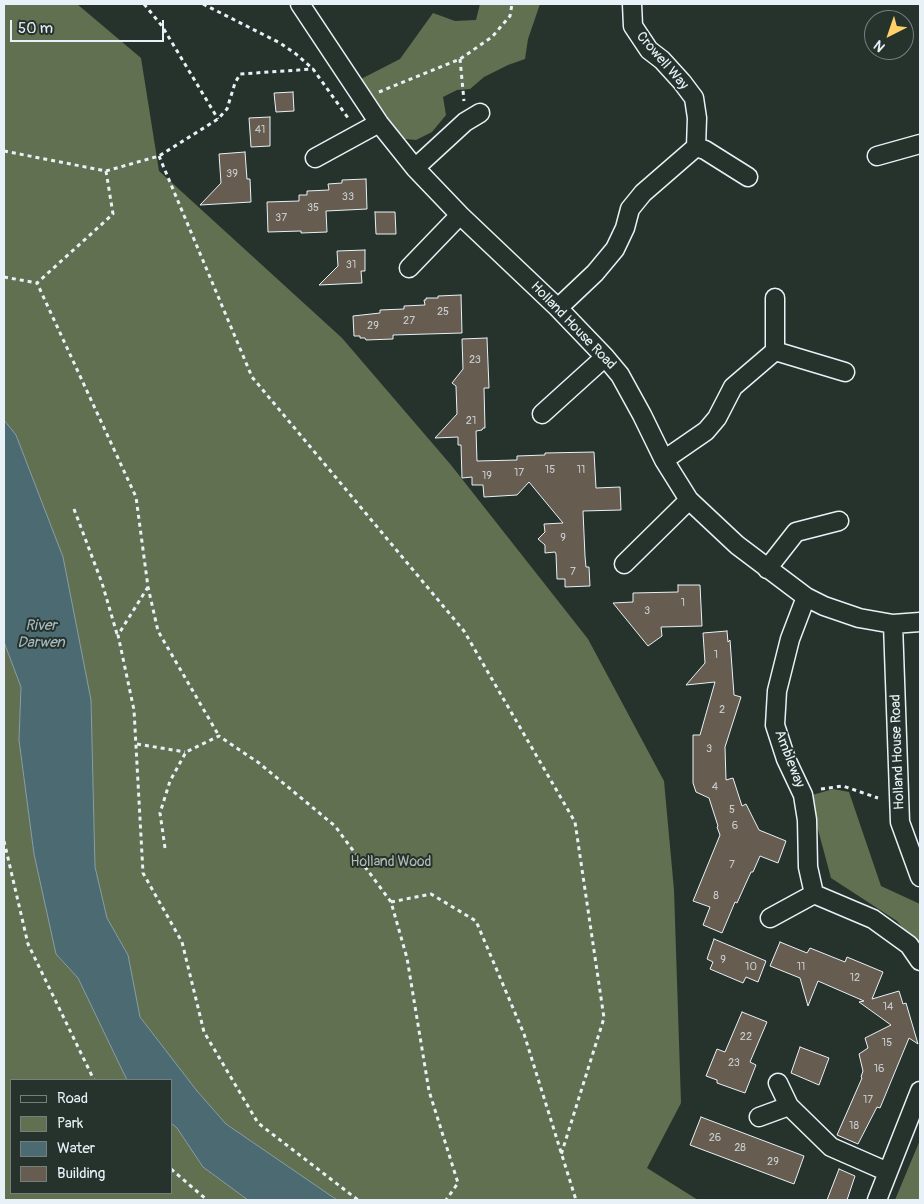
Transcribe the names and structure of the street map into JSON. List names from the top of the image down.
{
  "streets": {
    "street": ["Crowell Way", "Holland House Road", "Ambleway"]
  },
  "crossings": [
    ["Holland House Road", "Ambleway"]
  ],
  "water": ["River Darwen"],
  "parks": ["Holland Wood"],
  "house_numbers": [
    "41",
    "39",
    "33",
    "35",
    "37",
    "31",
    "25",
    "27",
    "29",
    "23",
    "21",
    "15",
    "11",
    "17",
    "19",
    "9",
    "7",
    "1",
    "3",
    "1",
    "2",
    "3",
    "4",
    "5",
    "6",
    "7",
    "8",
    "9",
    "10",
    "11",
    "12",
    "14",
    "22",
    "15",
    "23",
    "16",
    "17",
    "18",
    "26",
    "28",
    "29"
  ],
  "legend": [
    "Road",
    "Park",
    "Water",
    "Building"
  ],
  "scale_bar": "50 m",
  "north": "bottom left"
}
